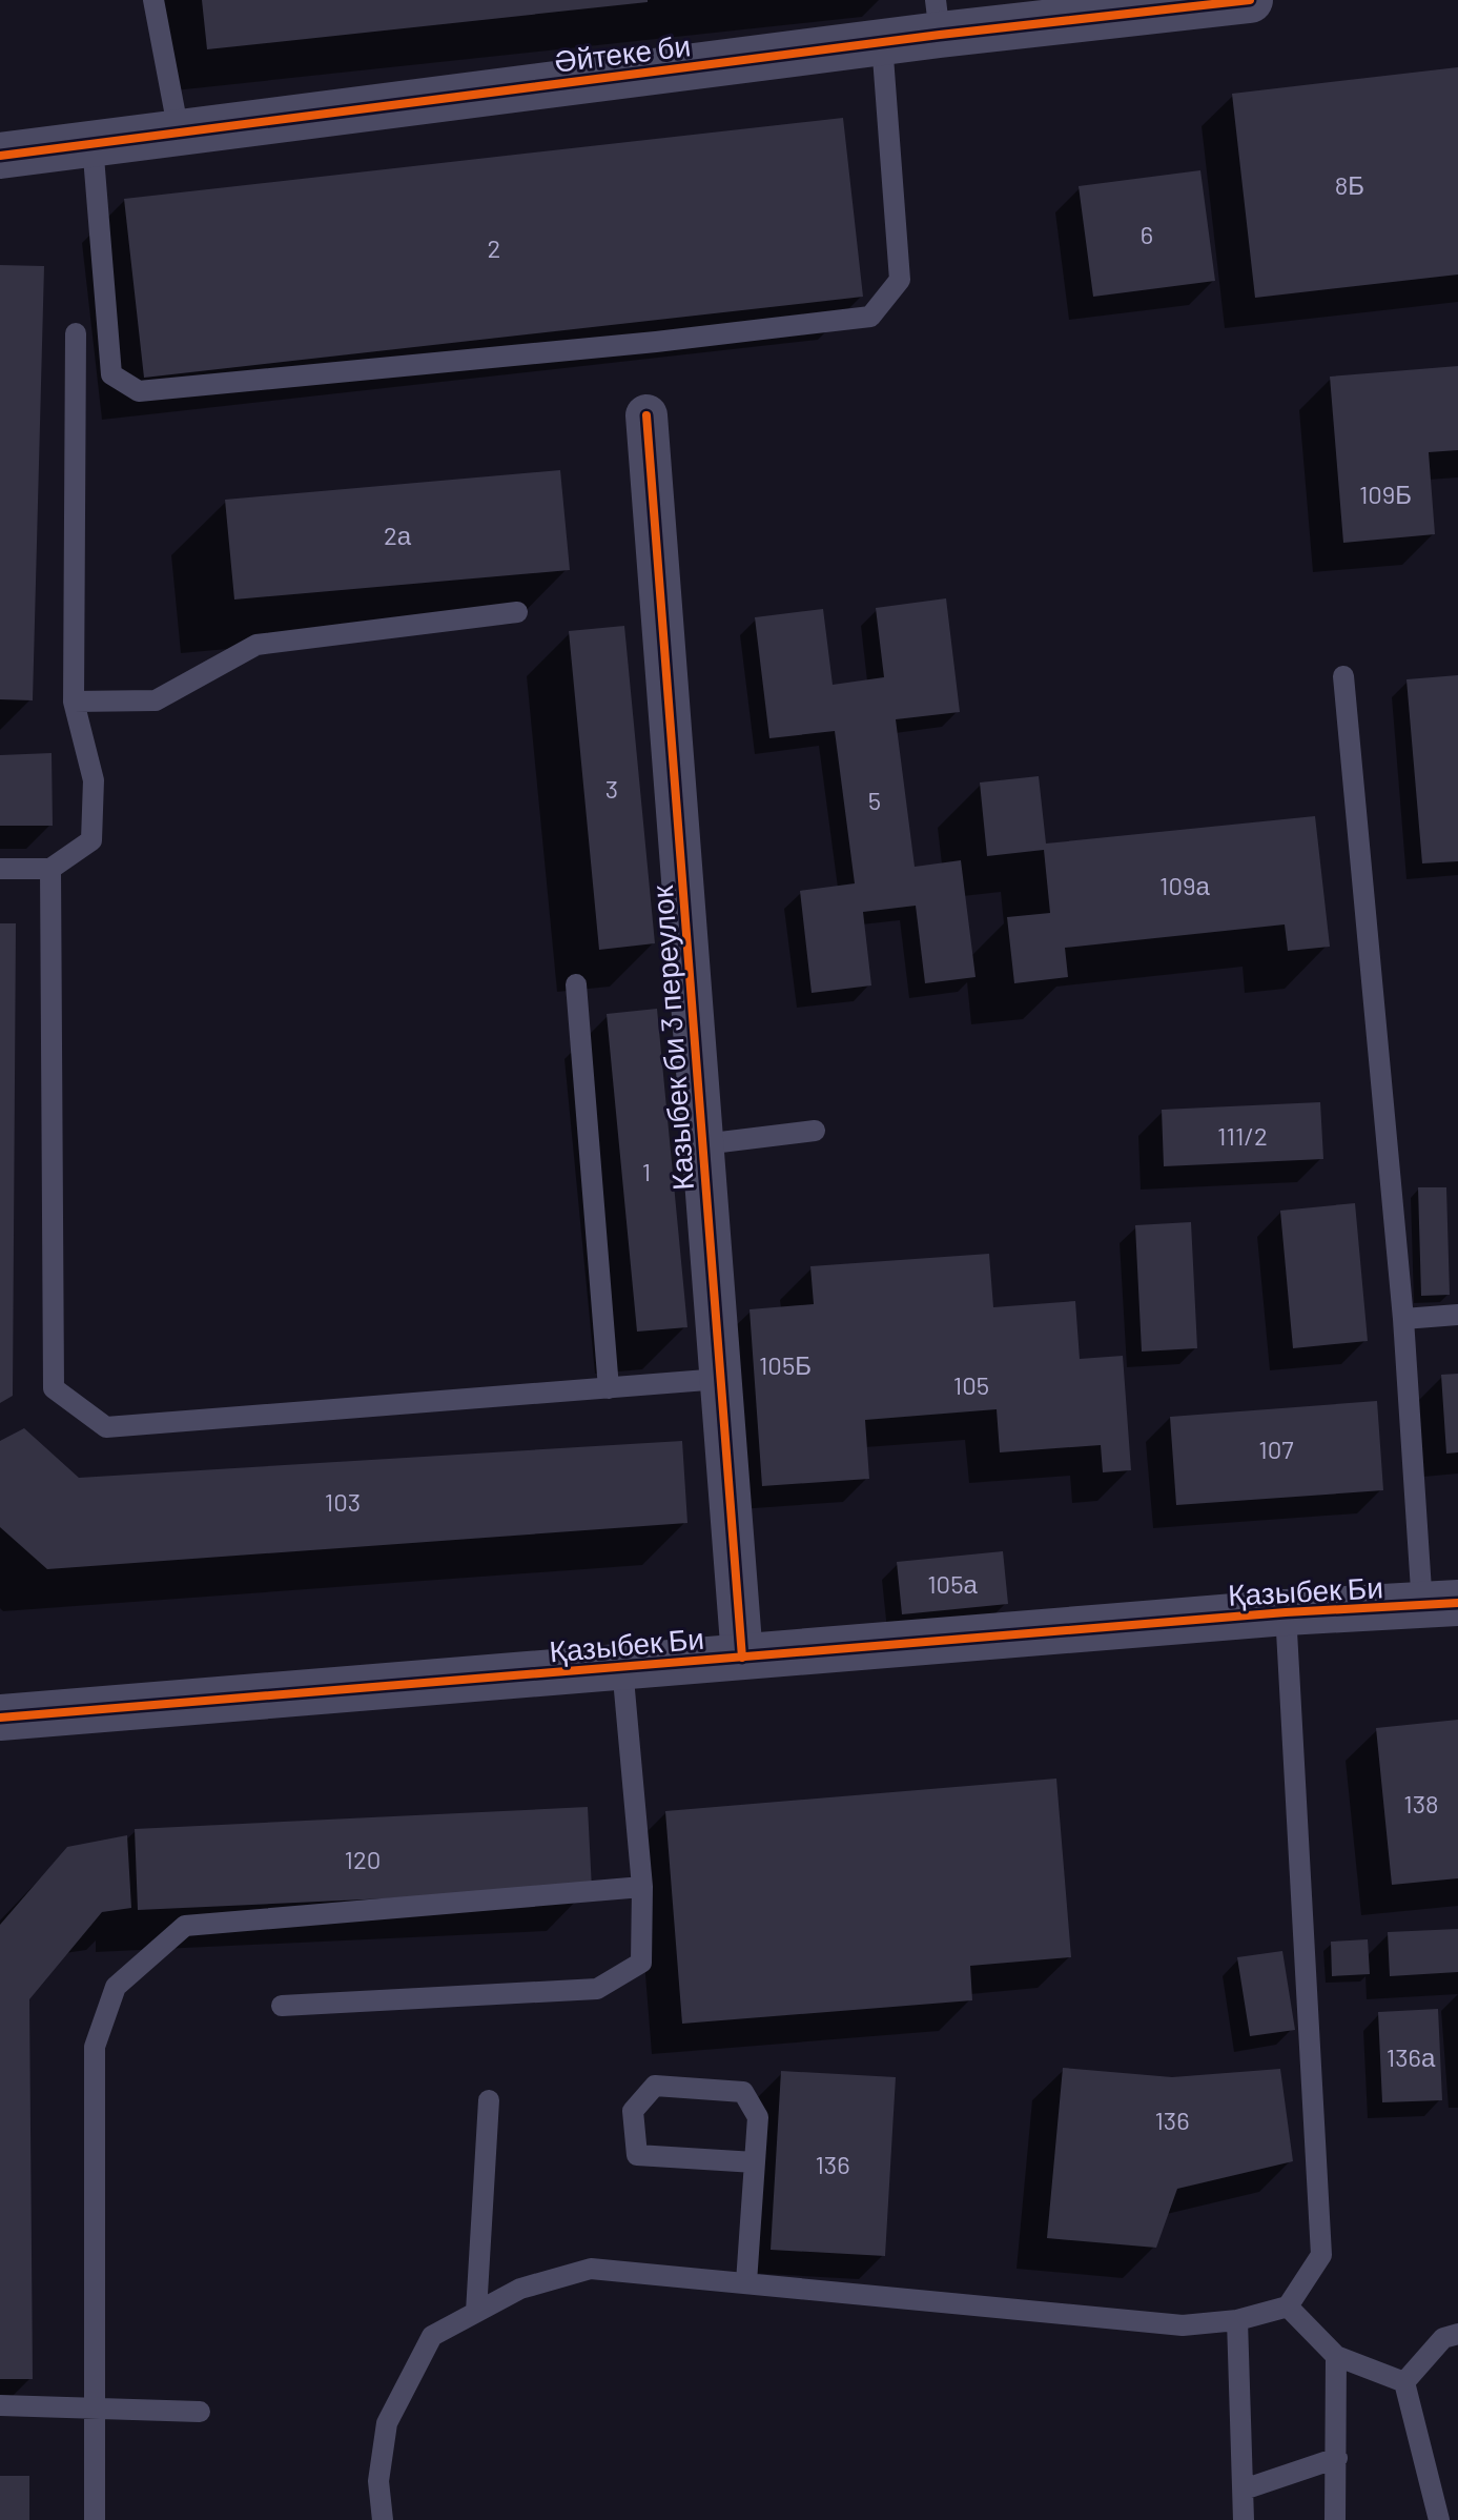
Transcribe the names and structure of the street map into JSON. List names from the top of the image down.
{
  "streets": {
    "street": ["Әйтеке би", "Казыбек би 3 переулок", "Қазыбек Би"]
  },
  "crossings": [
    ["Казыбек би 3 переулок", "Қазыбек Би"]
  ],
  "house_numbers": [
    "8Б",
    "6",
    "2",
    "109Б",
    "2а",
    "3",
    "5",
    "109а",
    "111/2",
    "1",
    "105Б",
    "105",
    "107",
    "103",
    "105а",
    "138",
    "120",
    "136а",
    "136",
    "136"
  ]
}
